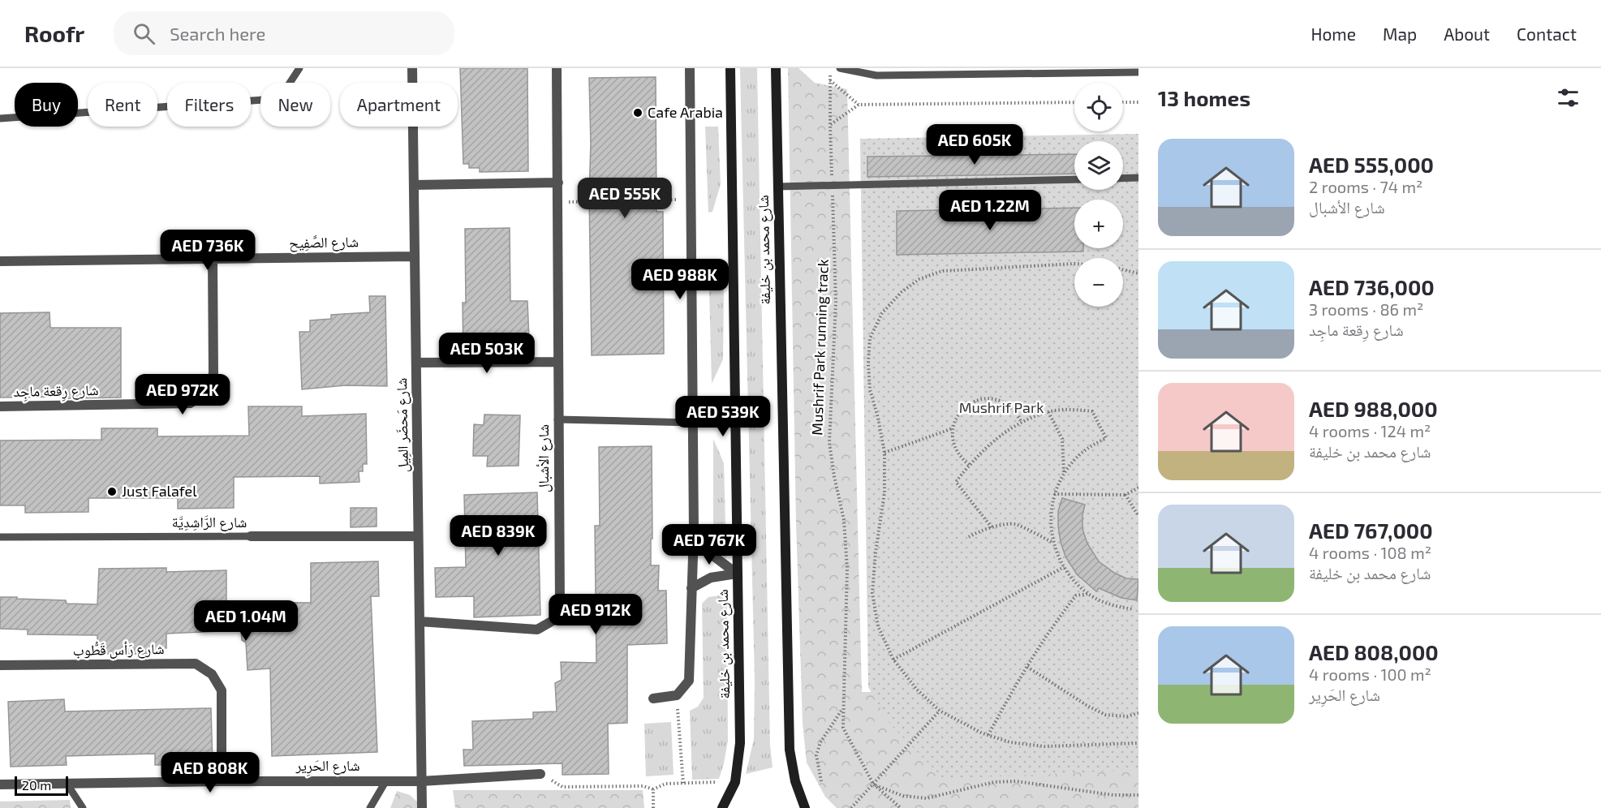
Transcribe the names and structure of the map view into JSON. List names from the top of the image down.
{
  "streets": {
    "main road": ["شارع محمد بن خليفة"],
    "street": [
      "شارع الصَّفِيح",
      "شارع رِقعة ماجِد",
      "شارع مَحضَر المِيل",
      "شارع الأشبال",
      "شارع الرَّاشِدِيَّة",
      "شارع رَأس قَطُّوب",
      "شارع الحَرِير"
    ],
    "path": ["Mushrif Park running track"]
  },
  "crossings": [
    ["شارع الصَّفِيح", "شارع رِقعة ماجِد"],
    ["شارع الصَّفِيح", "شارع مَحضَر المِيل"],
    ["شارع مَحضَر المِيل", "شارع الأشبال"],
    ["شارع مَحضَر المِيل", "شارع الرَّاشِدِيَّة"],
    ["شارع مَحضَر المِيل", "شارع الحَرِير"],
    ["شارع رَأس قَطُّوب", "شارع الحَرِير"]
  ],
  "parks": ["Mushrif Park"],
  "places": ["Cafe Arabia", "Just Falafel"],
  "scale_bar": "20 m",
  "page": {
    "header": "Roofr",
    "search": "Search here",
    "nav": [
      "Home",
      "Map",
      "About",
      "Contact"
    ],
    "heading": "13 homes",
    "map_buttons": ["+", "−"],
    "chip": [
      "Buy",
      "Rent",
      "Filters",
      "New",
      "Apartment"
    ],
    "price": [
      "AED 605K",
      "AED 555K",
      "AED 1.22M",
      "AED 736K",
      "AED 988K",
      "AED 503K",
      "AED 972K",
      "AED 539K",
      "AED 839K",
      "AED 767K",
      "AED 912K",
      "AED 1.04M",
      "AED 808K"
    ],
    "list": [
      {
        "name": "AED 555,000",
        "note": "2 rooms · 74 m² · شارع الأشبال"
      },
      {
        "name": "AED 736,000",
        "note": "3 rooms · 86 m² · شارع رِقعة ماجِد"
      },
      {
        "name": "AED 988,000",
        "note": "4 rooms · 124 m² · شارع محمد بن خليفة"
      },
      {
        "name": "AED 767,000",
        "note": "4 rooms · 108 m² · شارع محمد بن خليفة"
      },
      {
        "name": "AED 808,000",
        "note": "4 rooms · 100 m² · شارع الحَرِير"
      }
    ],
    "scale": "20 m"
  }
}
